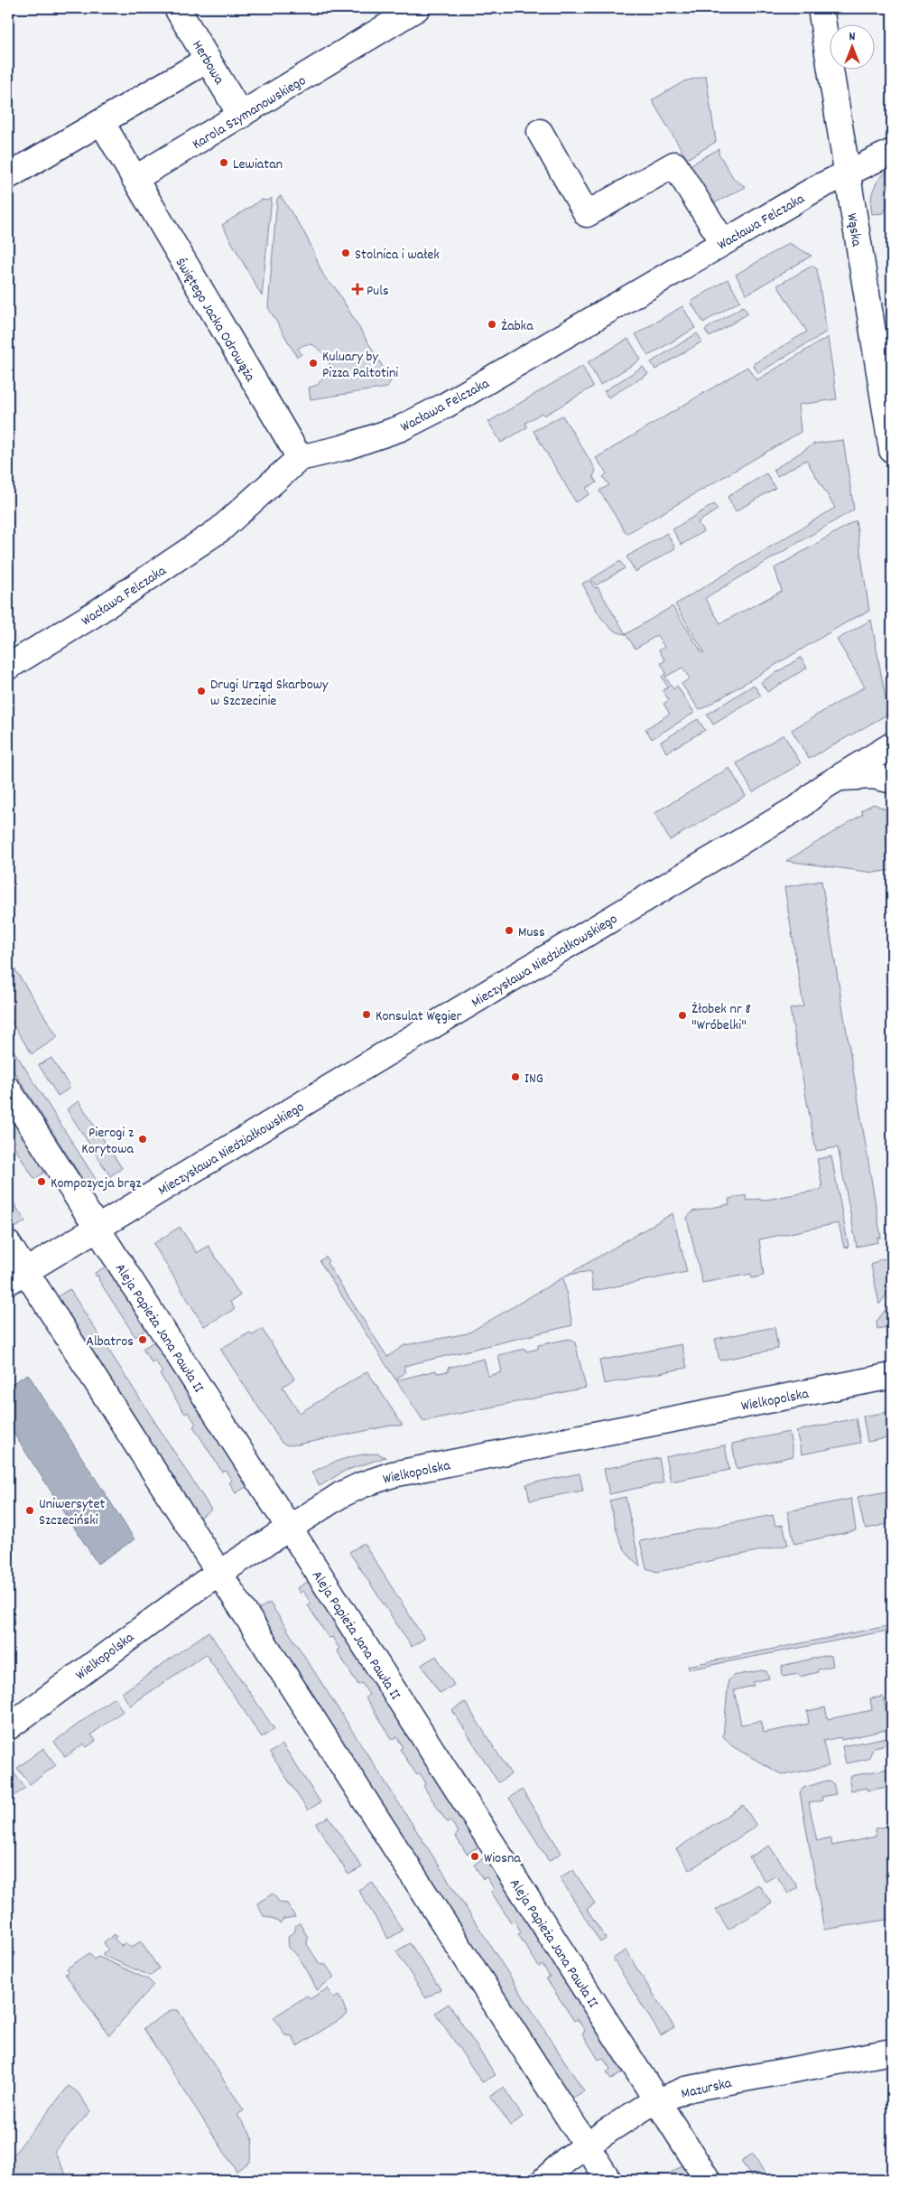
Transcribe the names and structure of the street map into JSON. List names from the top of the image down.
{
  "streets": {
    "street": [
      "Herbowa",
      "Karola Szymanowskiego",
      "Wacława Felczaka",
      "Wąska",
      "Świętego Jacka Odrowąża",
      "Mieczysława Niedziałkowskiego",
      "Aleja Papieża Jana Pawła II",
      "Wielkopolska",
      "Mazurska"
    ]
  },
  "crossings": [
    ["Herbowa", "Karola Szymanowskiego"],
    ["Karola Szymanowskiego", "Świętego Jacka Odrowąża"],
    ["Wacława Felczaka", "Wąska"],
    ["Wacława Felczaka", "Świętego Jacka Odrowąża"],
    ["Mieczysława Niedziałkowskiego", "Aleja Papieża Jana Pawła II"],
    ["Aleja Papieża Jana Pawła II", "Wielkopolska"],
    ["Aleja Papieża Jana Pawła II", "Mazurska"]
  ],
  "places": {
    "other": [
      "Lewiatan",
      "Stolnica i wałek",
      "Żabka",
      "Kuluary by Pizza Paltotini",
      "Drugi Urząd Skarbowy w Szczecinie",
      "Muss",
      "Konsulat Węgier",
      "Żłobek nr 8 \"Wróbelki\"",
      "ING",
      "Pierogi z Korytowa",
      "Kompozycja brąz",
      "Albatros",
      "Uniwersytet Szczeciński",
      "Wiosna"
    ],
    "health": ["Puls"]
  },
  "north": "top"
}
